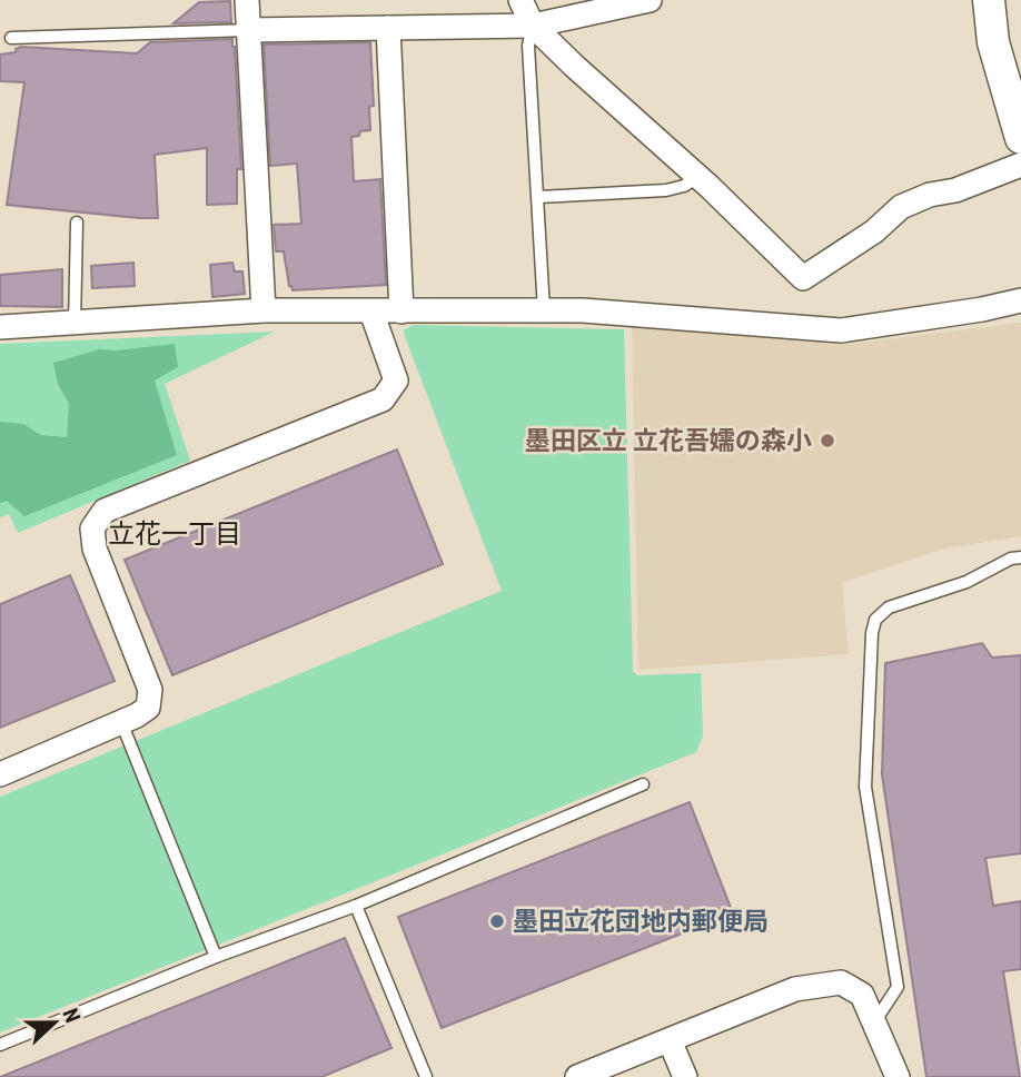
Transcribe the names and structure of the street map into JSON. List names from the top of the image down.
{
  "districts": ["立花一丁目"],
  "places": ["墨田区立 立花吾嬬の森小", "墨田立花団地内郵便局"],
  "north": "right"
}
